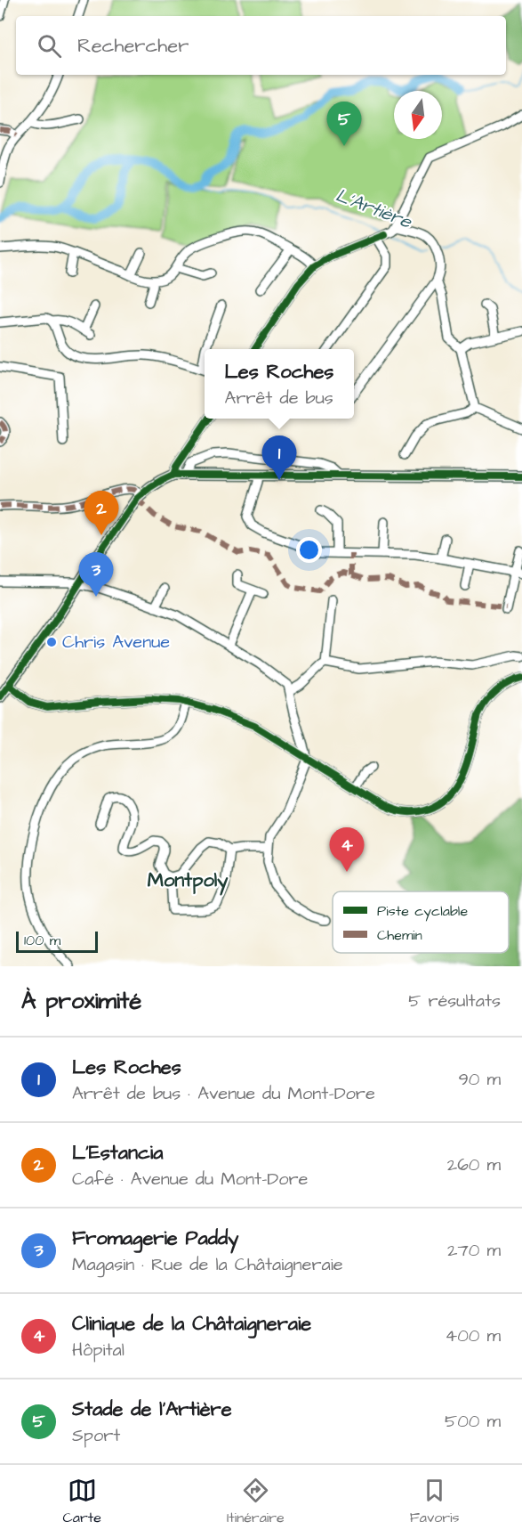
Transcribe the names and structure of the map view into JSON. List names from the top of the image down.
{
  "districts": ["Montpoly"],
  "water": ["L'Artière"],
  "places": ["Chris Avenue"],
  "legend": ["Piste cyclable", "Chemin"],
  "scale_bar": "100 m",
  "north": "bottom",
  "page": {
    "search": "Rechercher",
    "pins": [
      "5",
      "1",
      "2",
      "3",
      "4"
    ],
    "popup": ["Les Roches", "Arrêt de bus"],
    "scale": "100 m",
    "heading": ["À proximité", "5 résultats"],
    "list": [
      {
        "mark": "1",
        "name": "Les Roches",
        "note": "Arrêt de bus · Avenue du Mont-Dore",
        "value": "90 m"
      },
      {
        "mark": "2",
        "name": "L'Estancia",
        "note": "Café · Avenue du Mont-Dore",
        "value": "260 m"
      },
      {
        "mark": "3",
        "name": "Fromagerie Paddy",
        "note": "Magasin · Rue de la Châtaigneraie",
        "value": "270 m"
      },
      {
        "mark": "4",
        "name": "Clinique de la Châtaigneraie",
        "note": "Hôpital",
        "value": "400 m"
      },
      {
        "mark": "5",
        "name": "Stade de l'Artière",
        "note": "Sport",
        "value": "500 m"
      }
    ],
    "nav": ["Carte", "Itinéraire", "Favoris"]
  }
}
